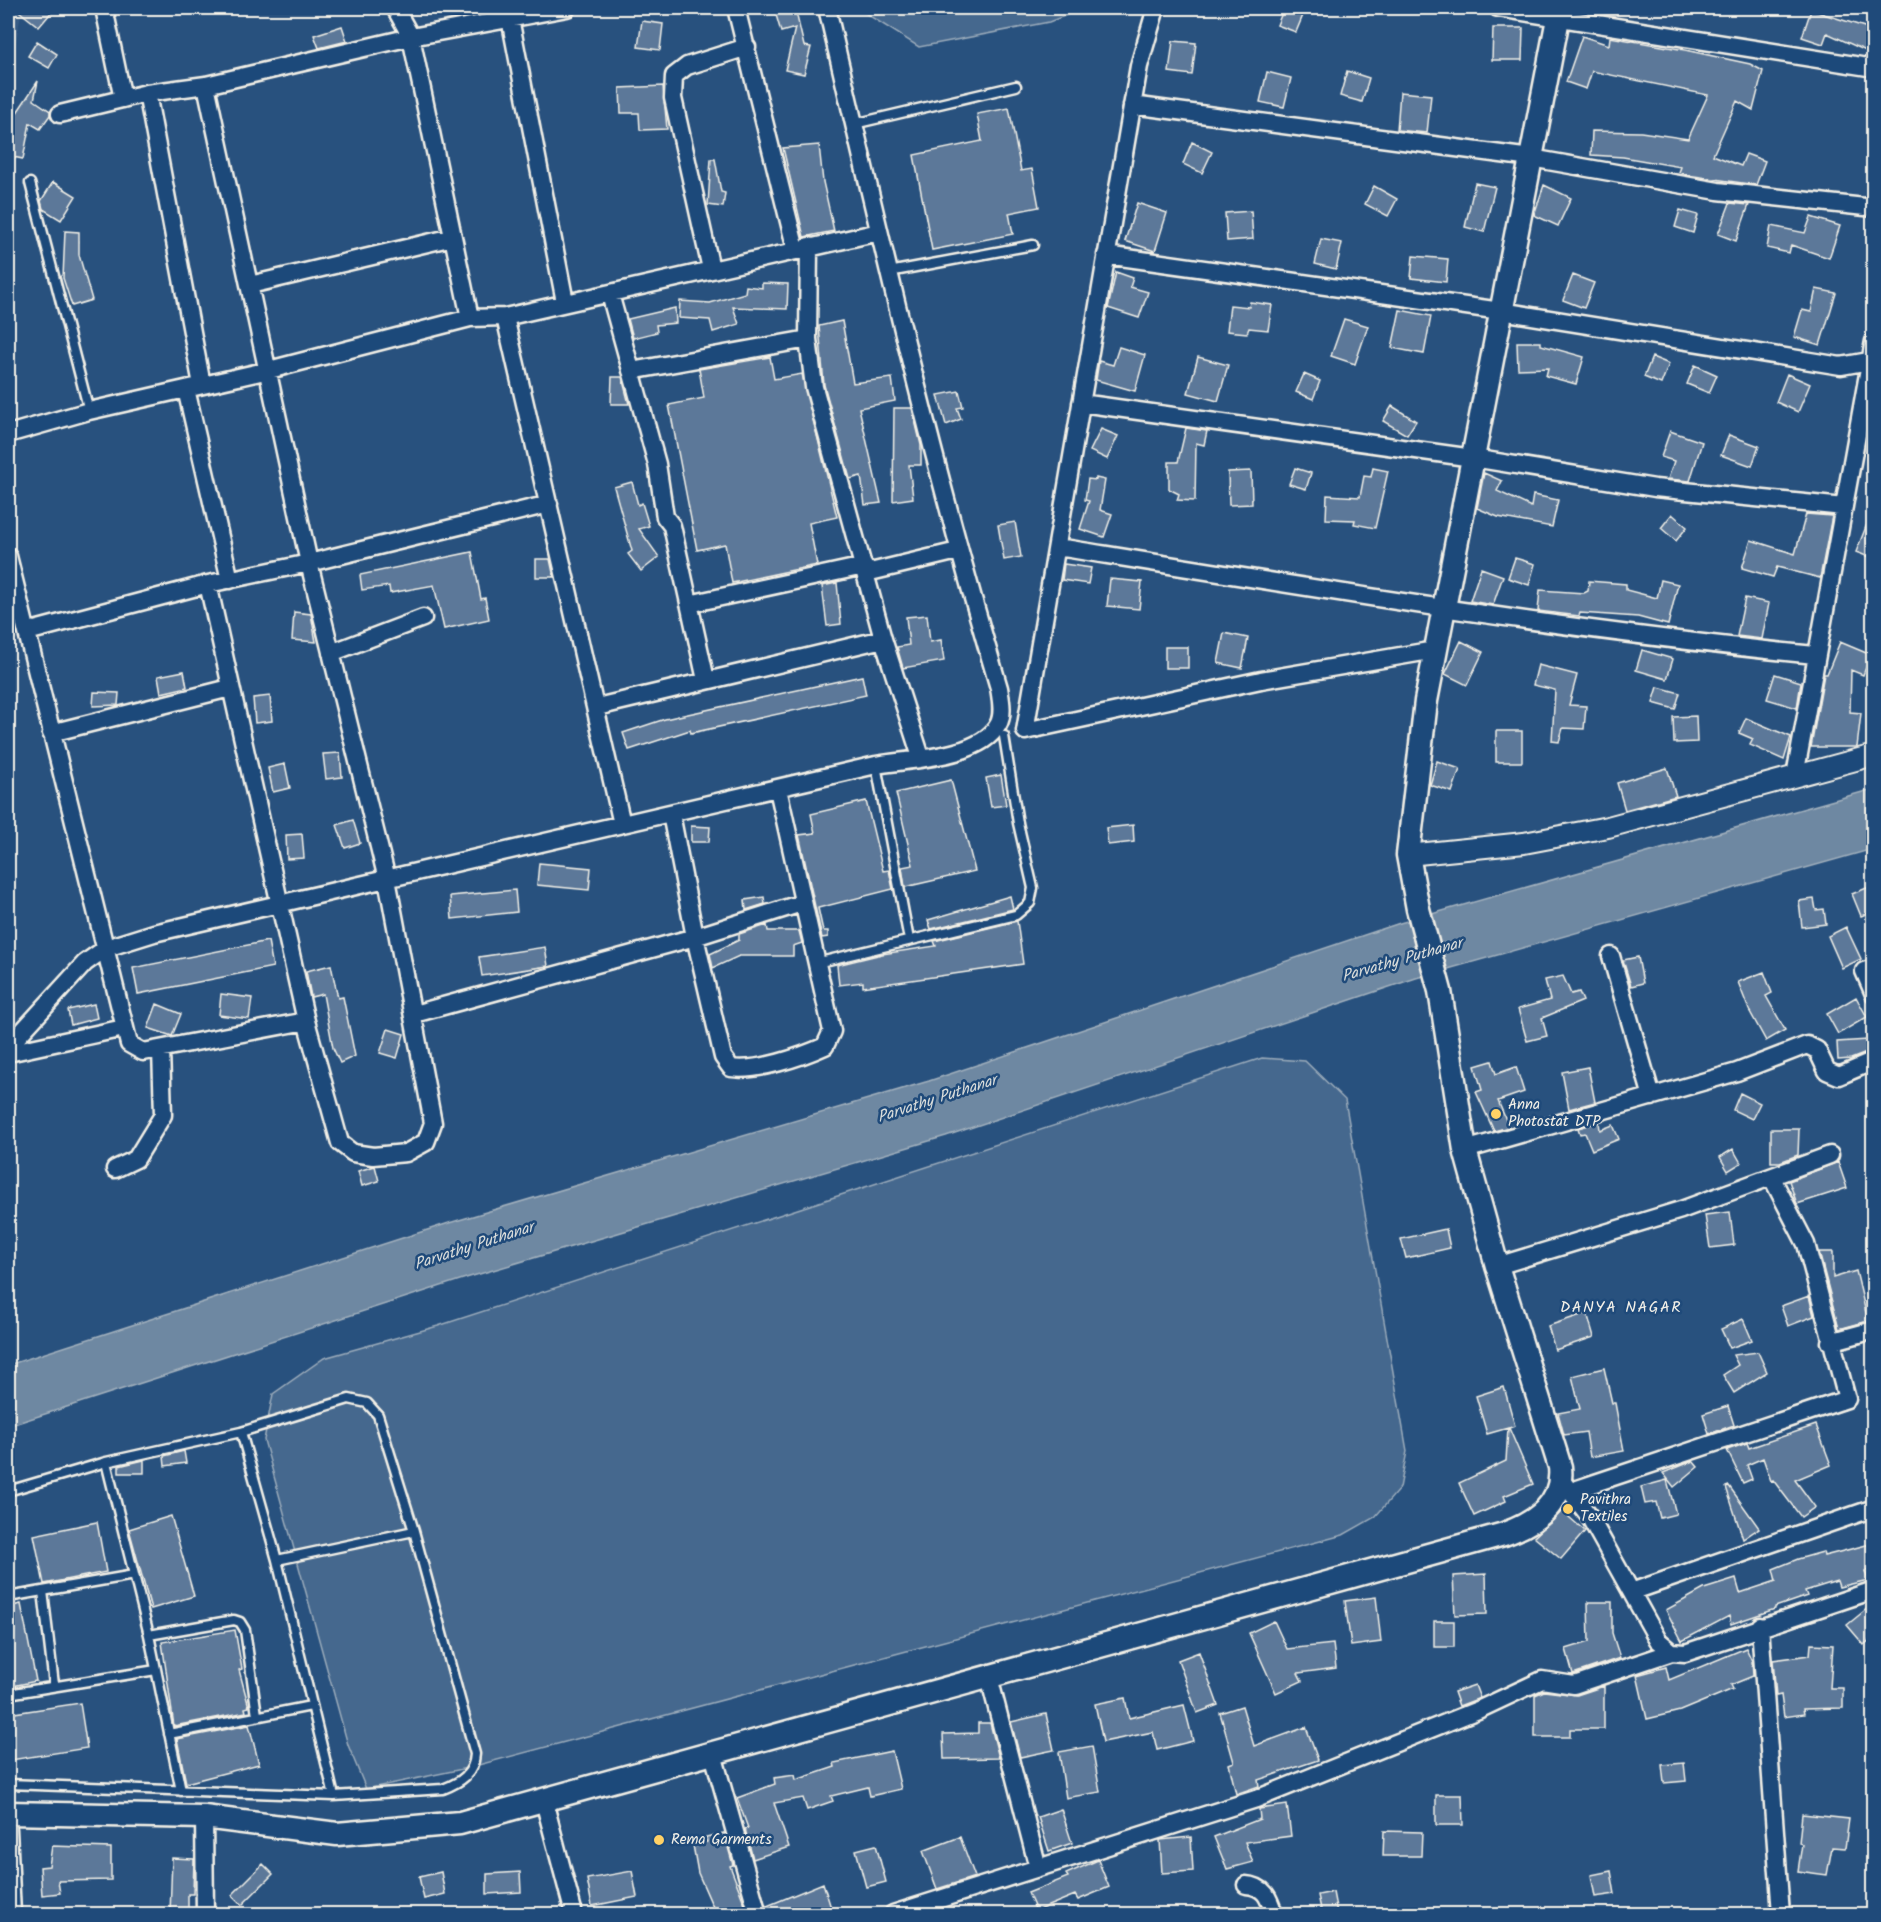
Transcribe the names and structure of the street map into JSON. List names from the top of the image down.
{
  "districts": ["DANYA NAGAR"],
  "water": ["Parvathy Puthanar"],
  "places": ["Anna Photostat DTP", "Pavithra Textiles", "Rema Garments"]
}
